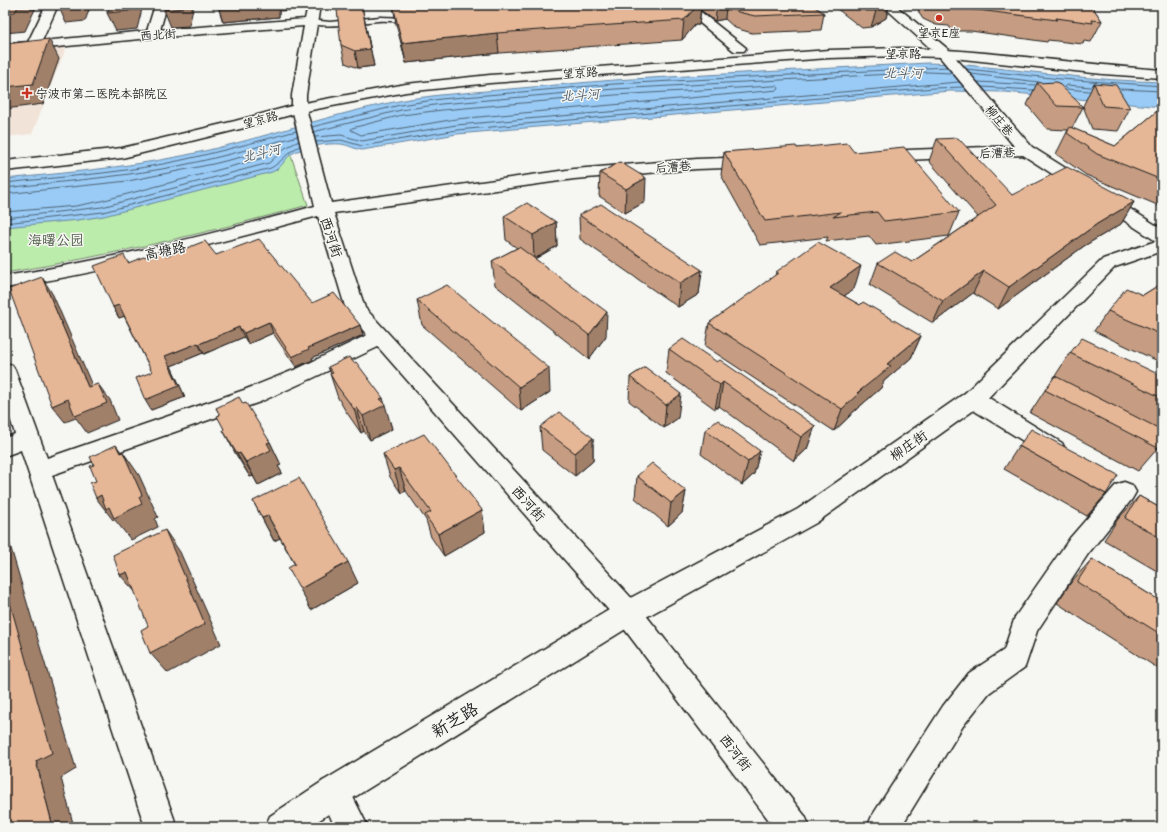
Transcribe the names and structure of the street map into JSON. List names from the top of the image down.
{
  "streets": {
    "street": [
      "西北街",
      "望京路",
      "柳庄巷",
      "后漕巷",
      "西河街",
      "高塘路",
      "柳庄街",
      "新芝路"
    ]
  },
  "crossings": [
    ["望京路", "柳庄巷"],
    ["望京路", "西河街"],
    ["柳庄巷", "后漕巷"],
    ["后漕巷", "西河街"],
    ["后漕巷", "高塘路"],
    ["西河街", "高塘路"],
    ["西河街", "柳庄街"],
    ["西河街", "新芝路"],
    ["柳庄街", "新芝路"]
  ],
  "water": ["北斗河"],
  "parks": ["海曙公园"],
  "places": {
    "other": ["望京E座"],
    "health": ["宁波市第二医院本部院区"]
  }
}
